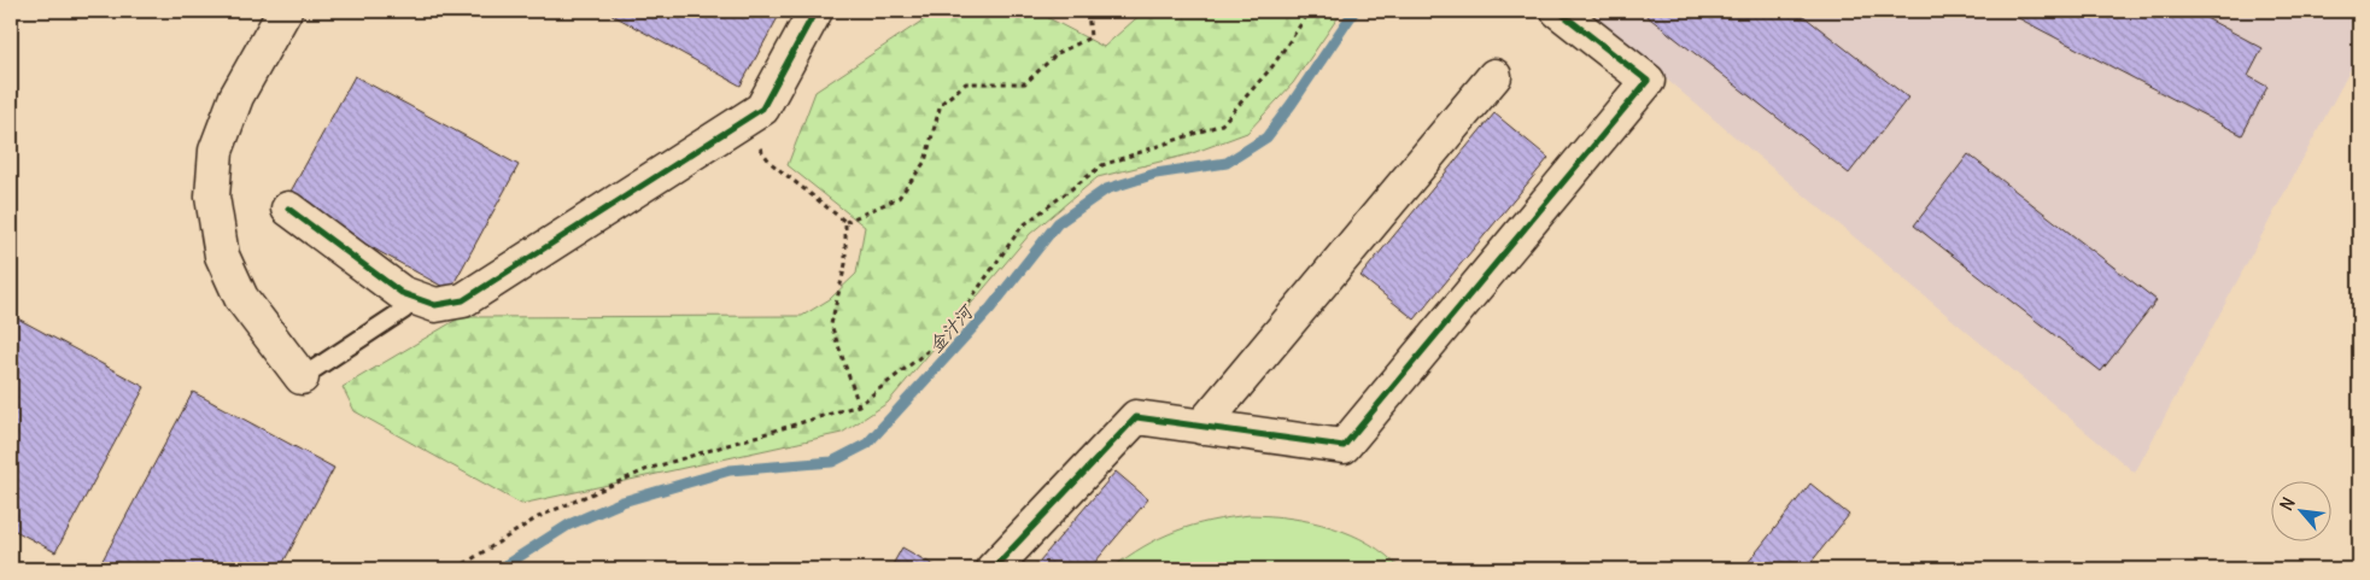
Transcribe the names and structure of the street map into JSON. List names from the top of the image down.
{
  "water": ["金汁河"],
  "north": "top left"
}
